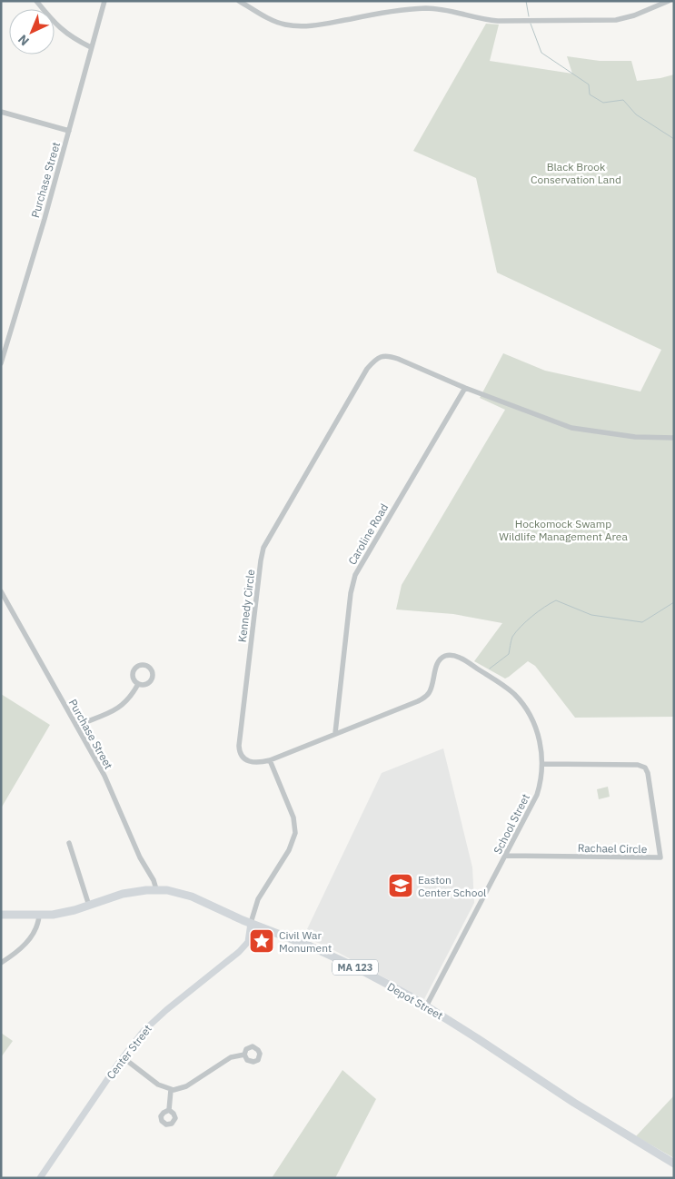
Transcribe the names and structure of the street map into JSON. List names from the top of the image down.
{
  "streets": {
    "highway": ["MA 123", "Depot Street"],
    "main road": ["Center Street"],
    "street": [
      "Purchase Street",
      "Caroline Road",
      "Kennedy Circle",
      "School Street",
      "Rachael Circle"
    ]
  },
  "crossings": [
    ["Purchase Street", "Depot Street"],
    ["Caroline Road", "Kennedy Circle"],
    ["Kennedy Circle", "School Street"],
    ["School Street", "Rachael Circle"],
    ["School Street", "Depot Street"],
    ["Depot Street", "Center Street"]
  ],
  "parks": ["Black Brook Conservation Land", "Hockomock Swamp Wildlife Management Area"],
  "places": {
    "school or university": ["Easton Center School"],
    "place": ["Civil War Monument"]
  },
  "north": "bottom left"
}
